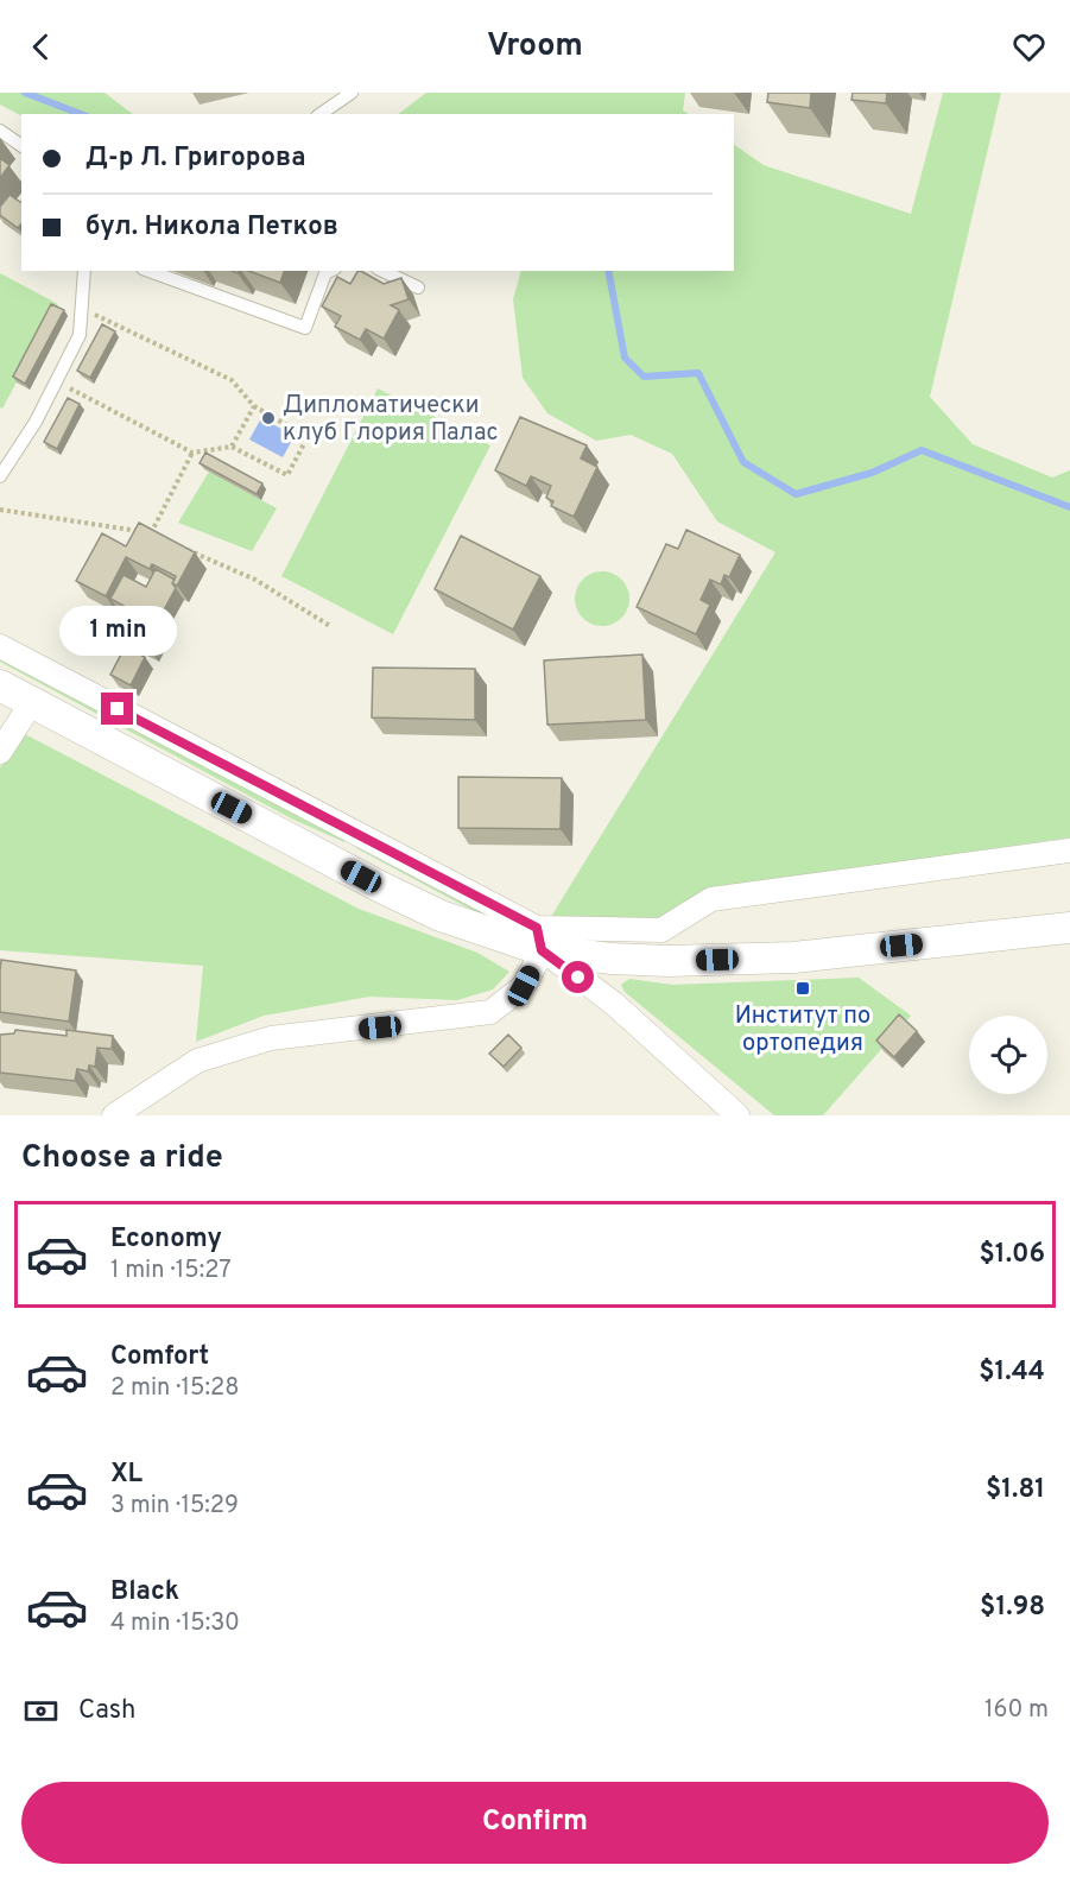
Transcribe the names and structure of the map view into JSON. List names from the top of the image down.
{
  "places": {
    "other": ["Дипломатически клуб Глория Палас"],
    "transit": ["Институт по ортопедия"]
  },
  "page": {
    "header": "Vroom",
    "banner": ["Д-р Л. Григорова", "бул. Никола Петков"],
    "bubble": "1 min",
    "heading": "Choose a ride",
    "list": [
      {
        "name": "Economy",
        "note": "1 min · 15:27",
        "value": "$1.06"
      },
      {
        "name": "Comfort",
        "note": "2 min · 15:28",
        "value": "$1.44"
      },
      {
        "name": "XL",
        "note": "3 min · 15:29",
        "value": "$1.81"
      },
      {
        "name": "Black",
        "note": "4 min · 15:30",
        "value": "$1.98"
      }
    ],
    "pay": ["Cash", "160 m"],
    "buttons": "Confirm"
  }
}
